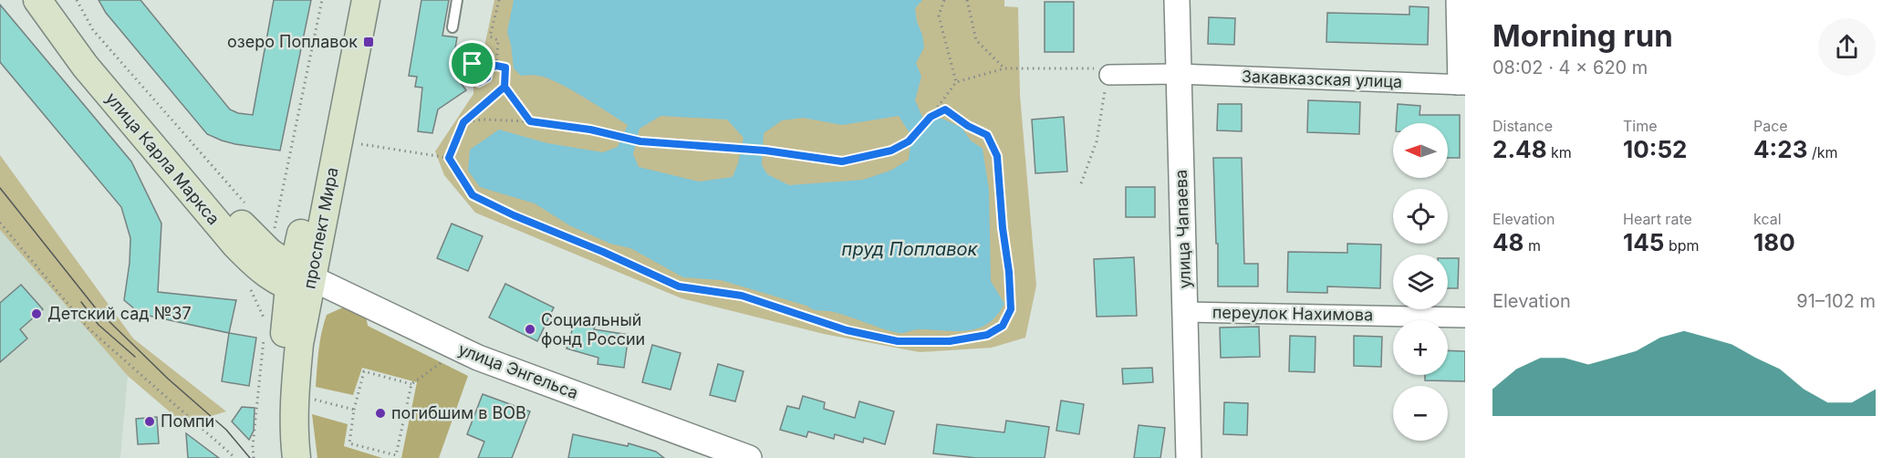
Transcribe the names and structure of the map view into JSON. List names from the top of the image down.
{
  "streets": {
    "main road": ["улица Карла Маркса", "проспект Мира"],
    "street": [
      "Закавказская улица",
      "улица Чапаева",
      "переулок Нахимова",
      "улица Энгельса"
    ]
  },
  "crossings": [
    ["Закавказская улица", "улица Чапаева"],
    ["улица Карла Маркса", "проспект Мира"],
    ["улица Карла Маркса", "улица Энгельса"],
    ["проспект Мира", "улица Энгельса"],
    ["улица Чапаева", "переулок Нахимова"]
  ],
  "water": ["пруд Поплавок"],
  "places": {
    "transit": ["озеро Поплавок"],
    "other": [
      "Детский сад №37",
      "Социальный фонд России",
      "погибшим в ВОВ",
      "Помпи"
    ]
  },
  "north": "left",
  "page": {
    "heading": ["Morning run", "08:02 · 4 × 620 m"],
    "stats": [
      ["Distance", "2.48 km"],
      ["Time", "10:52"],
      ["Pace", "4:23 /km"],
      ["Elevation", "48 m"],
      ["Heart rate", "145 bpm"],
      ["kcal", "180"]
    ],
    "map_buttons": ["+", "−"],
    "chart": ["Elevation", "91–102 m"]
  }
}
